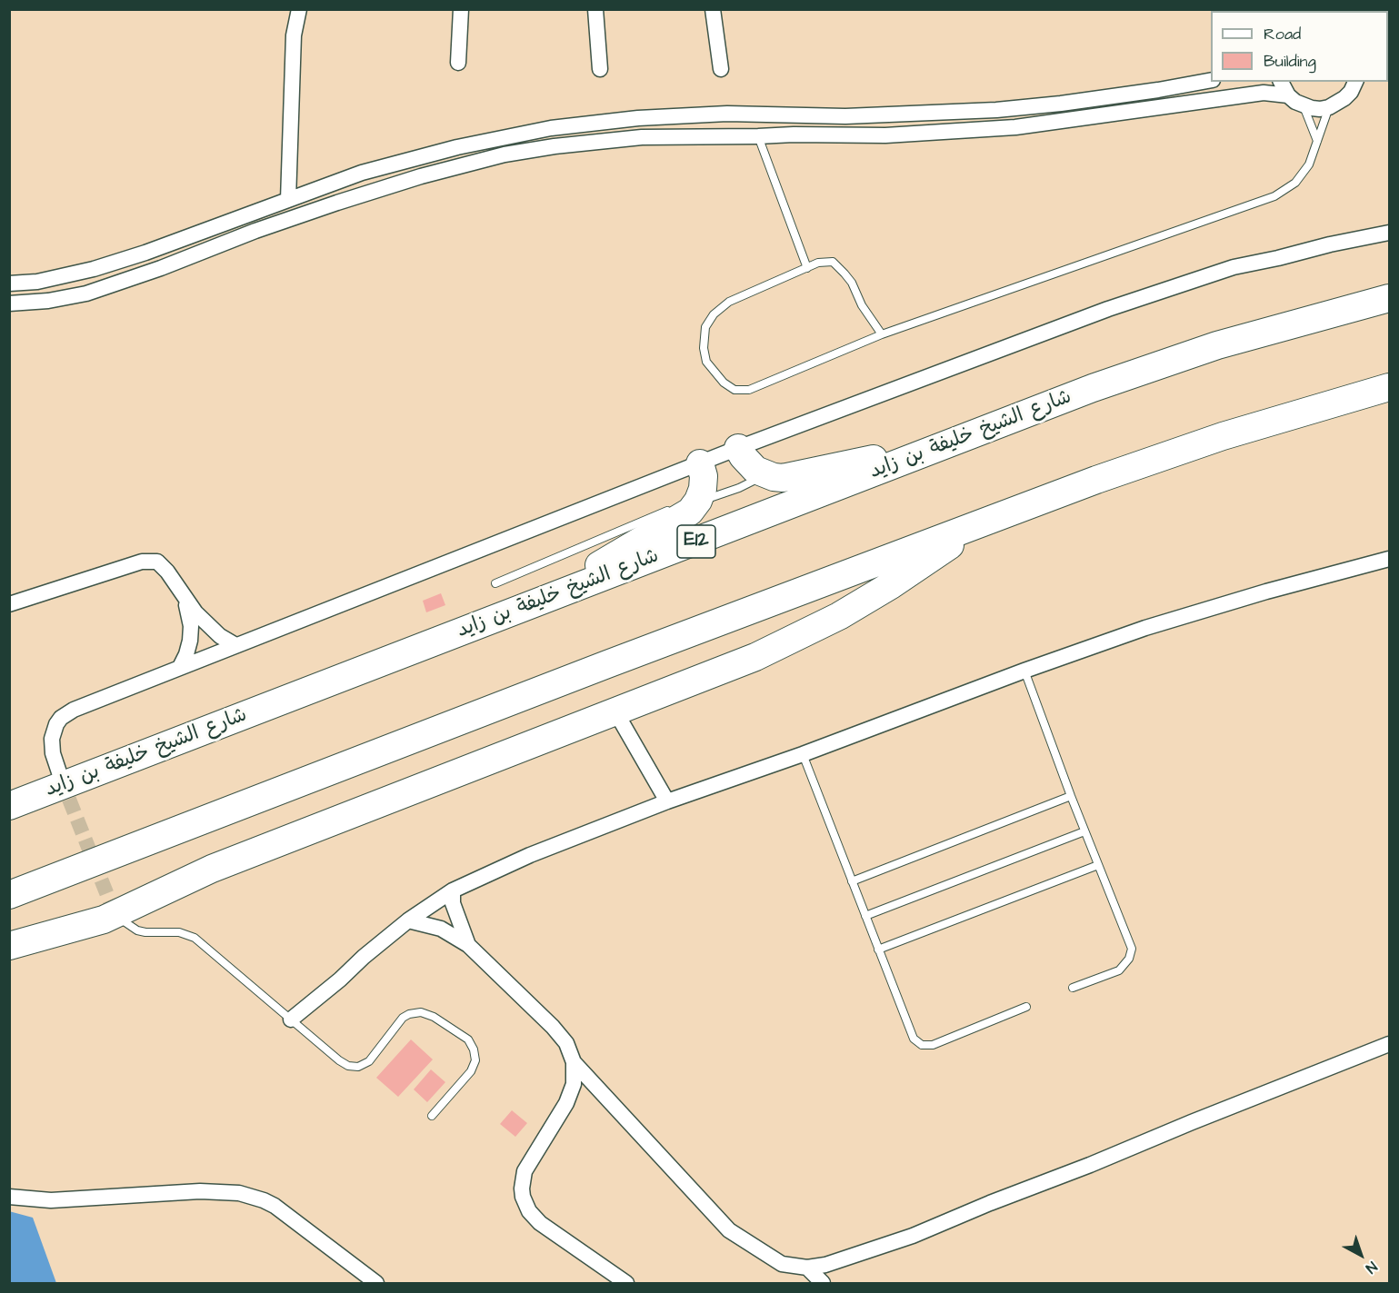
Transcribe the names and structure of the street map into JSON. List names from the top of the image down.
{
  "streets": {
    "highway": ["شارع الشيخ خليفة بن زايد", "E12"]
  },
  "legend": ["Road", "Building"],
  "north": "bottom right"
}
